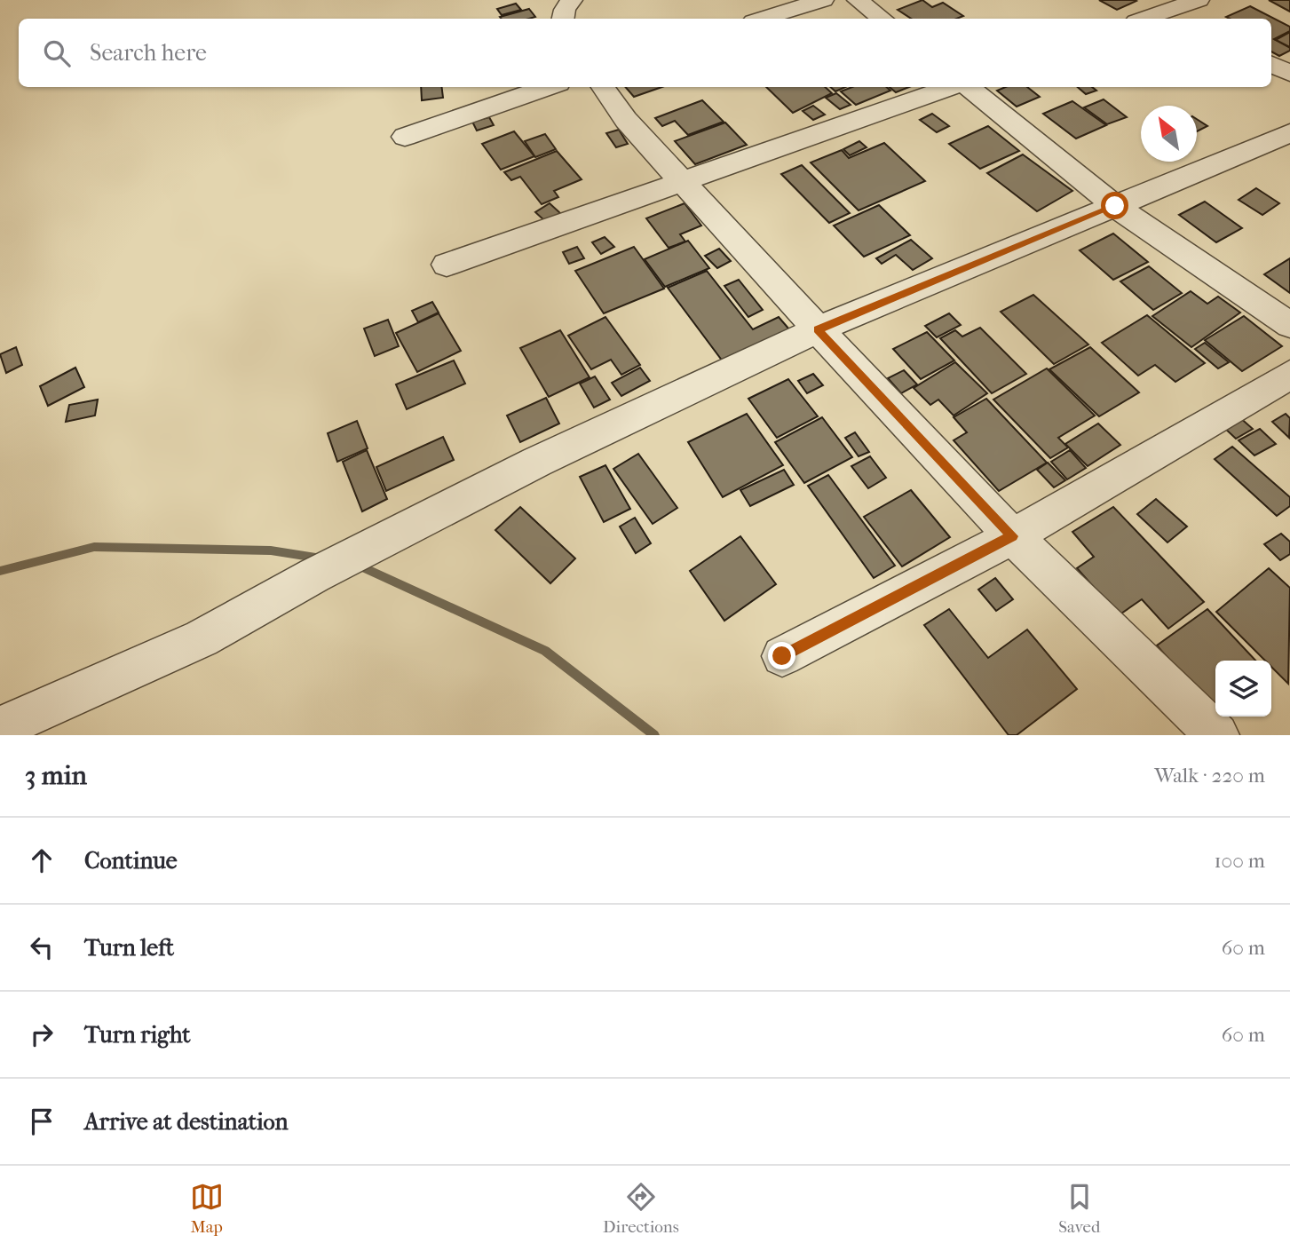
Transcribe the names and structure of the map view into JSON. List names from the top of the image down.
{
  "north": "top left",
  "page": {
    "search": "Search here",
    "heading": ["3 min", "Walk · 220 m"],
    "list": [
      ["Continue", "100 m"],
      ["Turn left", "60 m"],
      ["Turn right", "60 m"],
      "Arrive at destination"
    ],
    "nav": ["Map", "Directions", "Saved"]
  }
}
